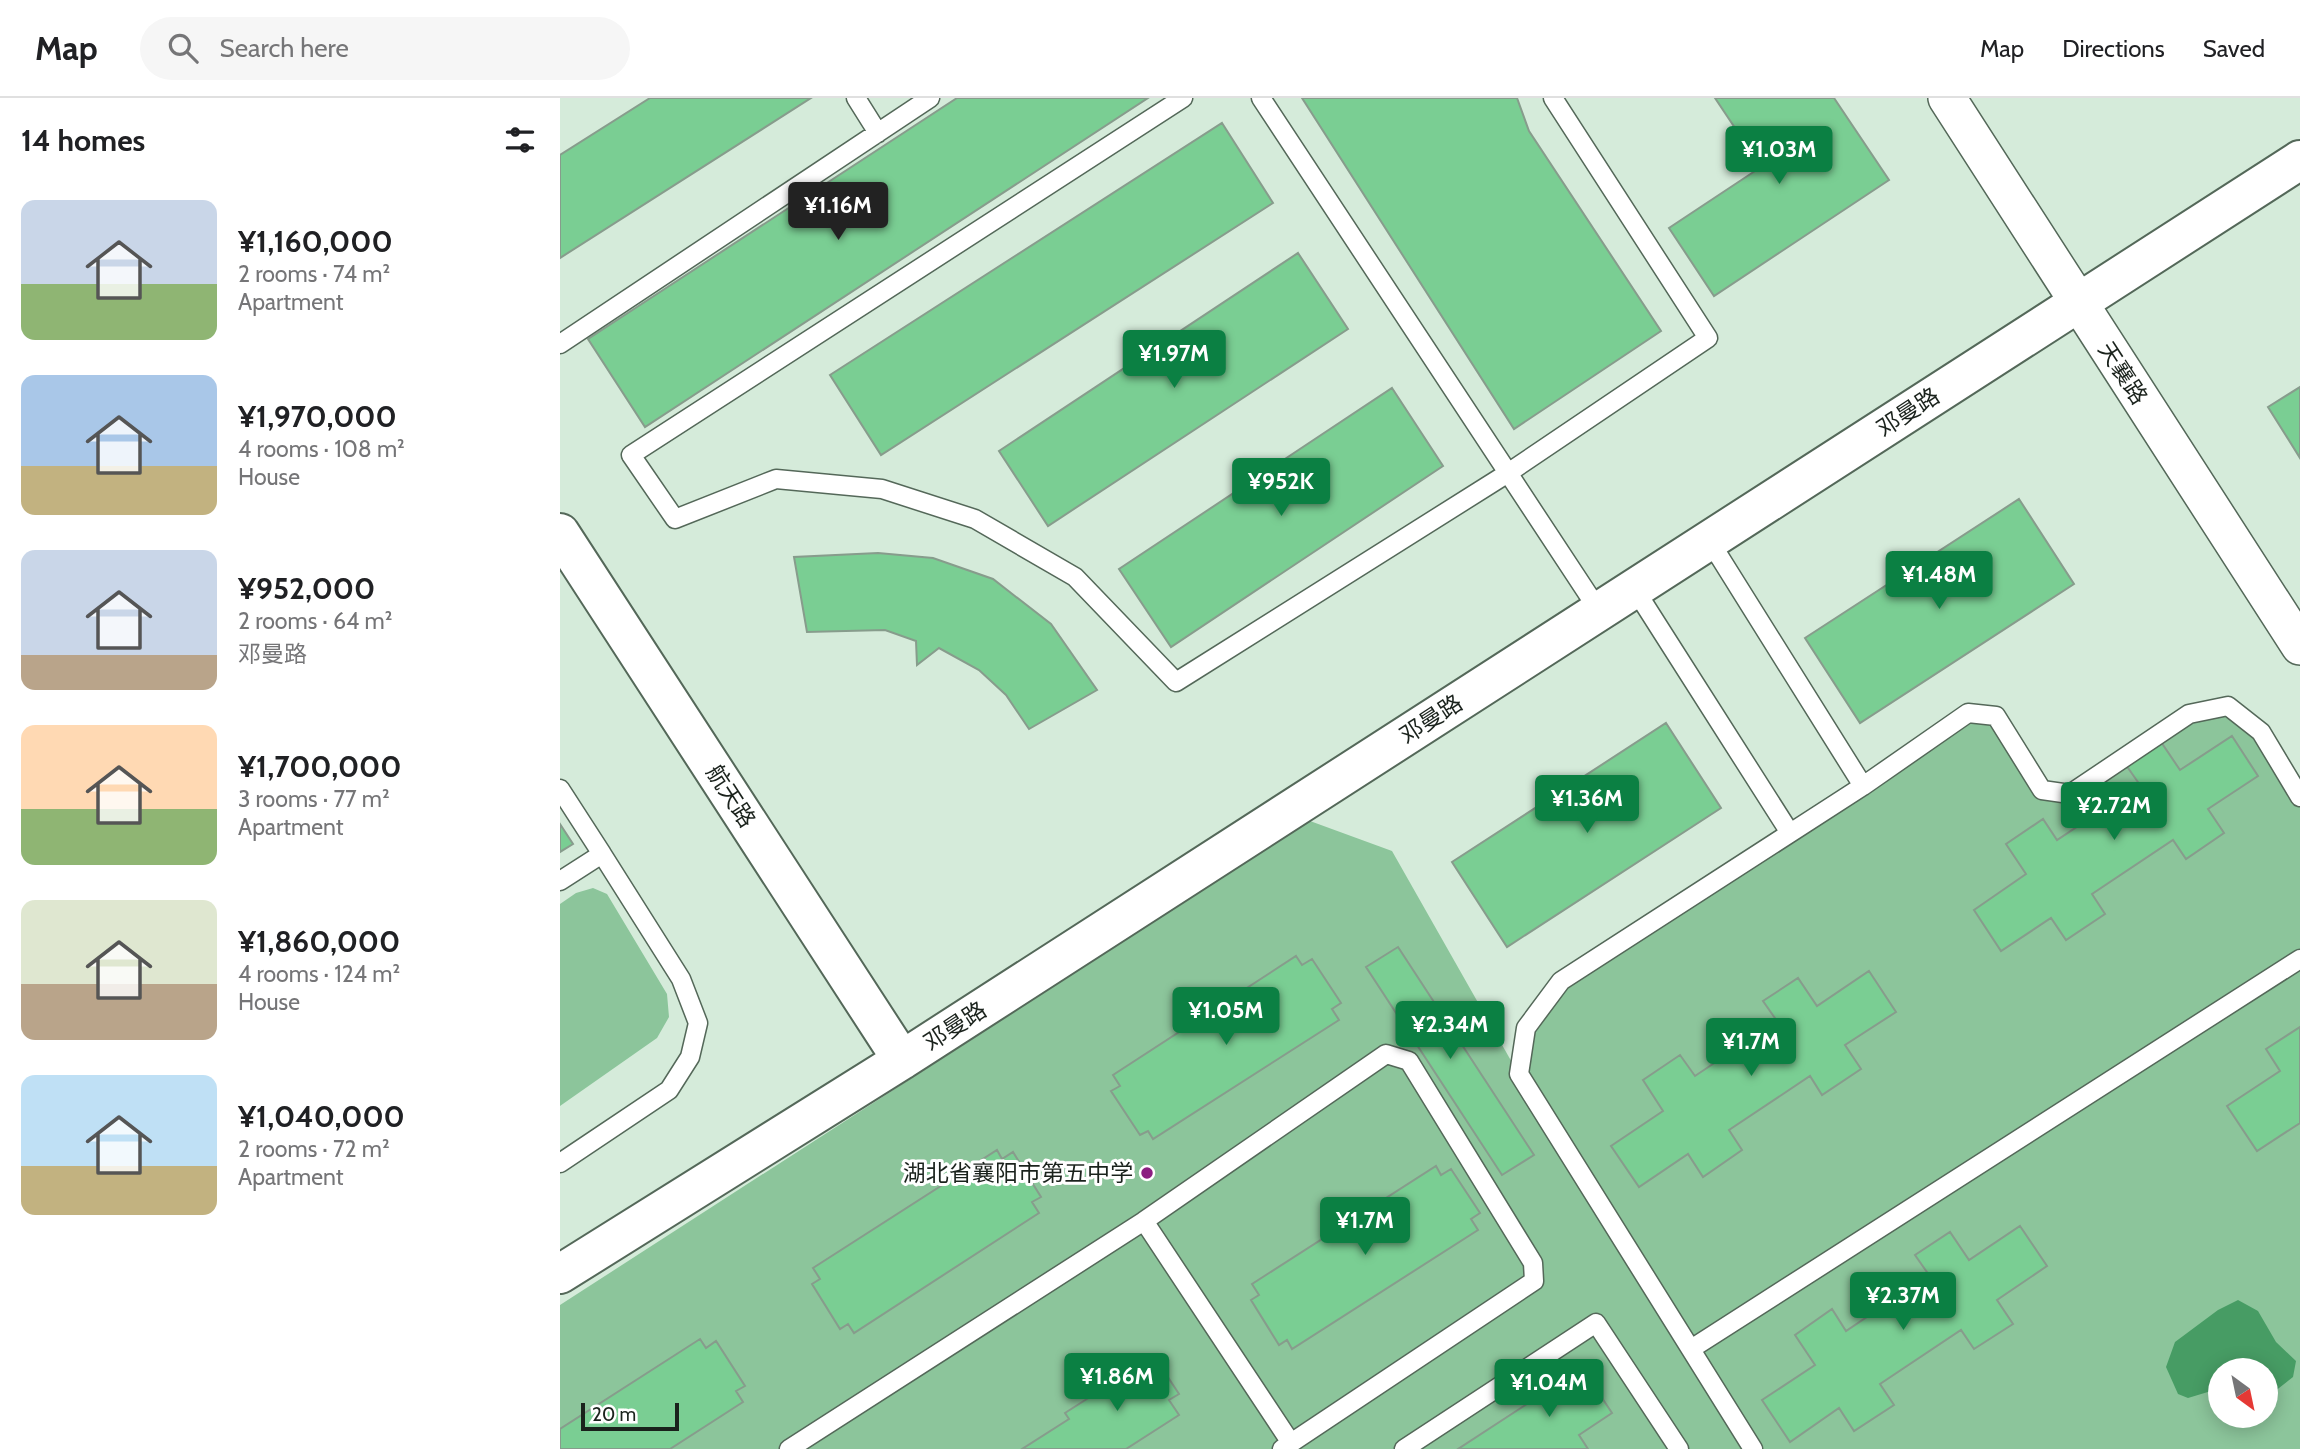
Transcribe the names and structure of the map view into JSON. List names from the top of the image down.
{
  "streets": {
    "street": ["天襄路", "邓曼路", "航天路"]
  },
  "crossings": [
    ["天襄路", "邓曼路"],
    ["邓曼路", "航天路"]
  ],
  "places": ["湖北省襄阳市第五中学"],
  "scale_bar": "20 m",
  "north": "bottom right",
  "page": {
    "header": "Map",
    "search": "Search here",
    "nav": ["Map", "Directions", "Saved"],
    "heading": "14 homes",
    "price": [
      "¥1.03M",
      "¥1.16M",
      "¥1.97M",
      "¥952K",
      "¥1.48M",
      "¥1.36M",
      "¥2.72M",
      "¥1.05M",
      "¥2.34M",
      "¥1.7M",
      "¥1.7M",
      "¥2.37M",
      "¥1.86M",
      "¥1.04M"
    ],
    "list": [
      {
        "name": "¥1,160,000",
        "note": "2 rooms · 74 m² · Apartment"
      },
      {
        "name": "¥1,970,000",
        "note": "4 rooms · 108 m² · House"
      },
      {
        "name": "¥952,000",
        "note": "2 rooms · 64 m² · 邓曼路"
      },
      {
        "name": "¥1,700,000",
        "note": "3 rooms · 77 m² · Apartment"
      },
      {
        "name": "¥1,860,000",
        "note": "4 rooms · 124 m² · House"
      },
      {
        "name": "¥1,040,000",
        "note": "2 rooms · 72 m² · Apartment"
      }
    ],
    "scale": "20 m"
  }
}
